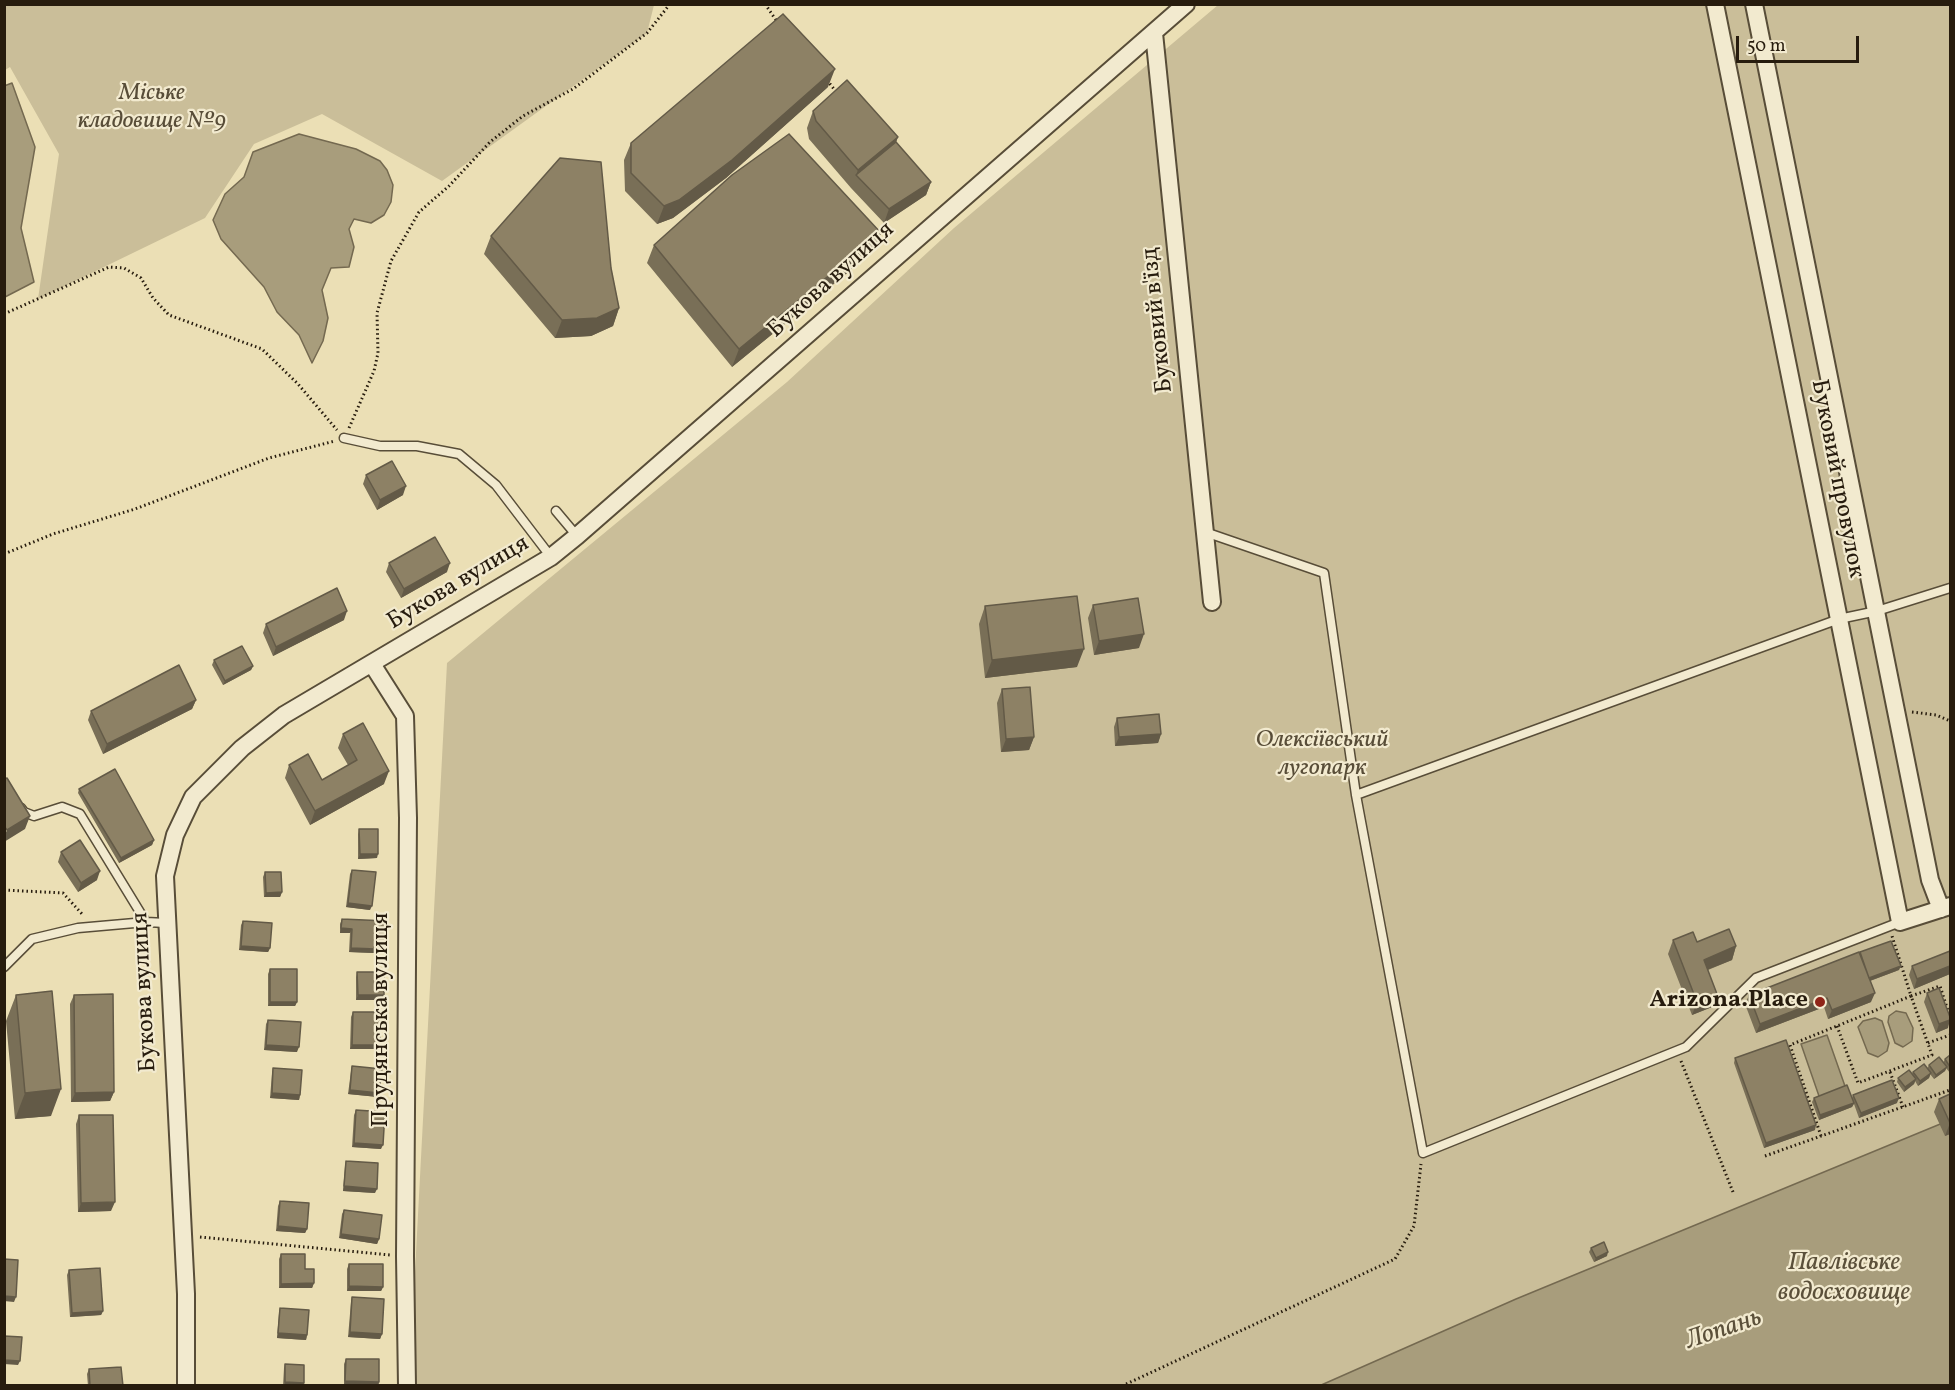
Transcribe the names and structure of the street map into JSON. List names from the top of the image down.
{
  "streets": {
    "street": [
      "Букова вулиця",
      "Буковий в'їзд",
      "Буковий провулок",
      "Прудянська вулиця"
    ]
  },
  "crossings": [
    ["Букова вулиця", "Буковий в'їзд"],
    ["Букова вулиця", "Прудянська вулиця"]
  ],
  "water": ["Павлівське водосховище", "Лопань"],
  "parks": ["Міське кладовище №9", "Олексіївський лугопарк"],
  "places": ["Arizona.Place"],
  "scale_bar": "50 m"
}
